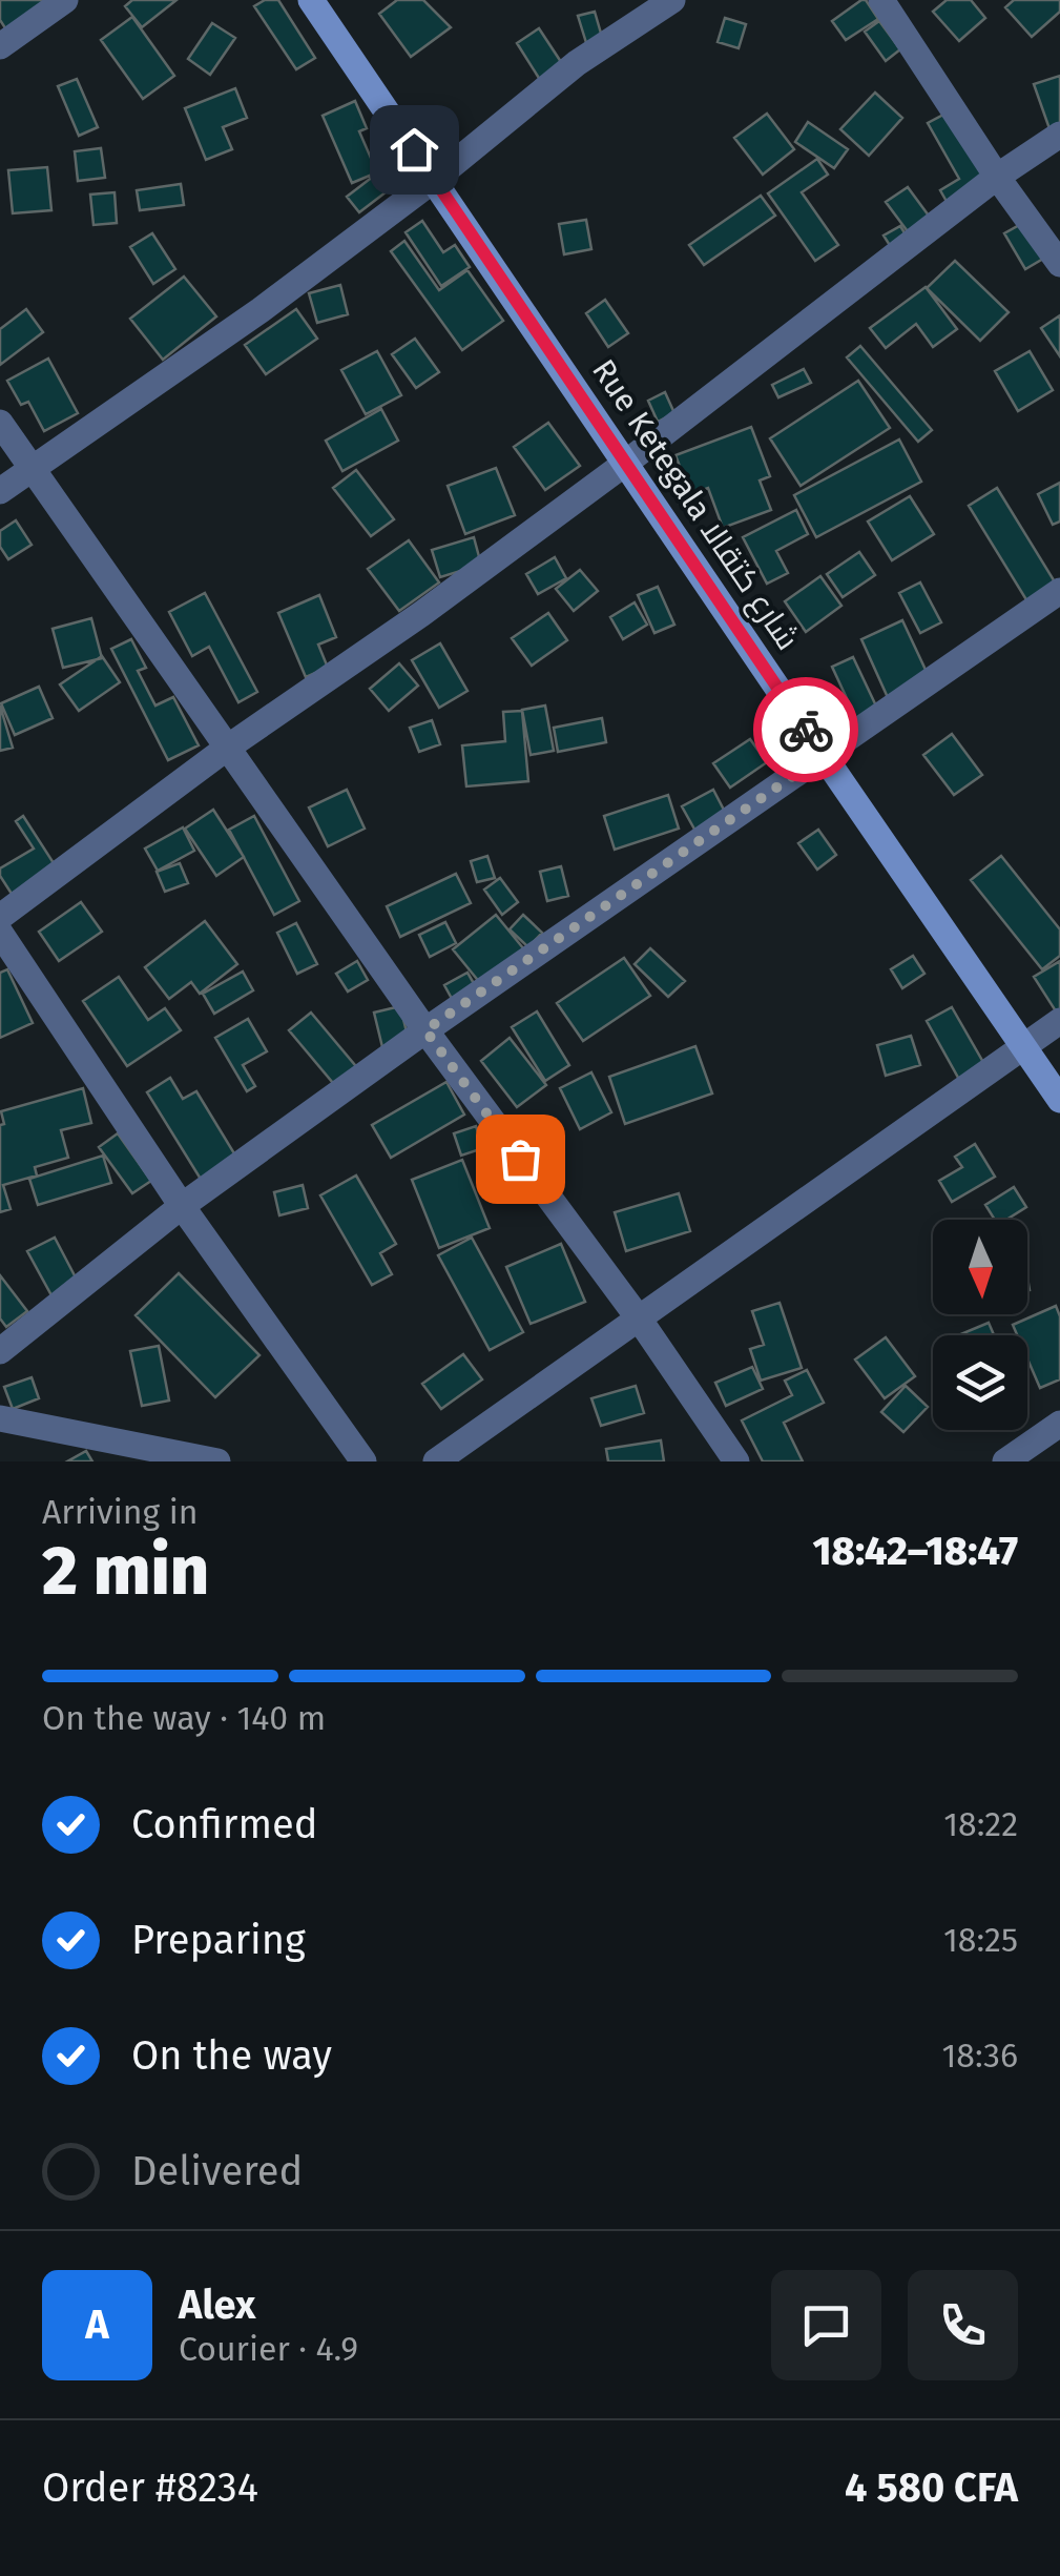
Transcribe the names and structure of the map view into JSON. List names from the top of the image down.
{
  "streets": {
    "street": ["Rue Ketegala شارع كتقالا"]
  },
  "north": "bottom",
  "page": {
    "heading": ["2 min", "Arriving in", "18:42–18:47"],
    "panel": [
      "Alex",
      "Courier · 4.9",
      "Order #8234",
      "4 580 CFA"
    ],
    "bar": "On the way · 140 m",
    "list": [
      ["Confirmed", "18:22"],
      ["Preparing", "18:25"],
      ["On the way", "18:36"],
      "Delivered"
    ],
    "round": "A"
  }
}
